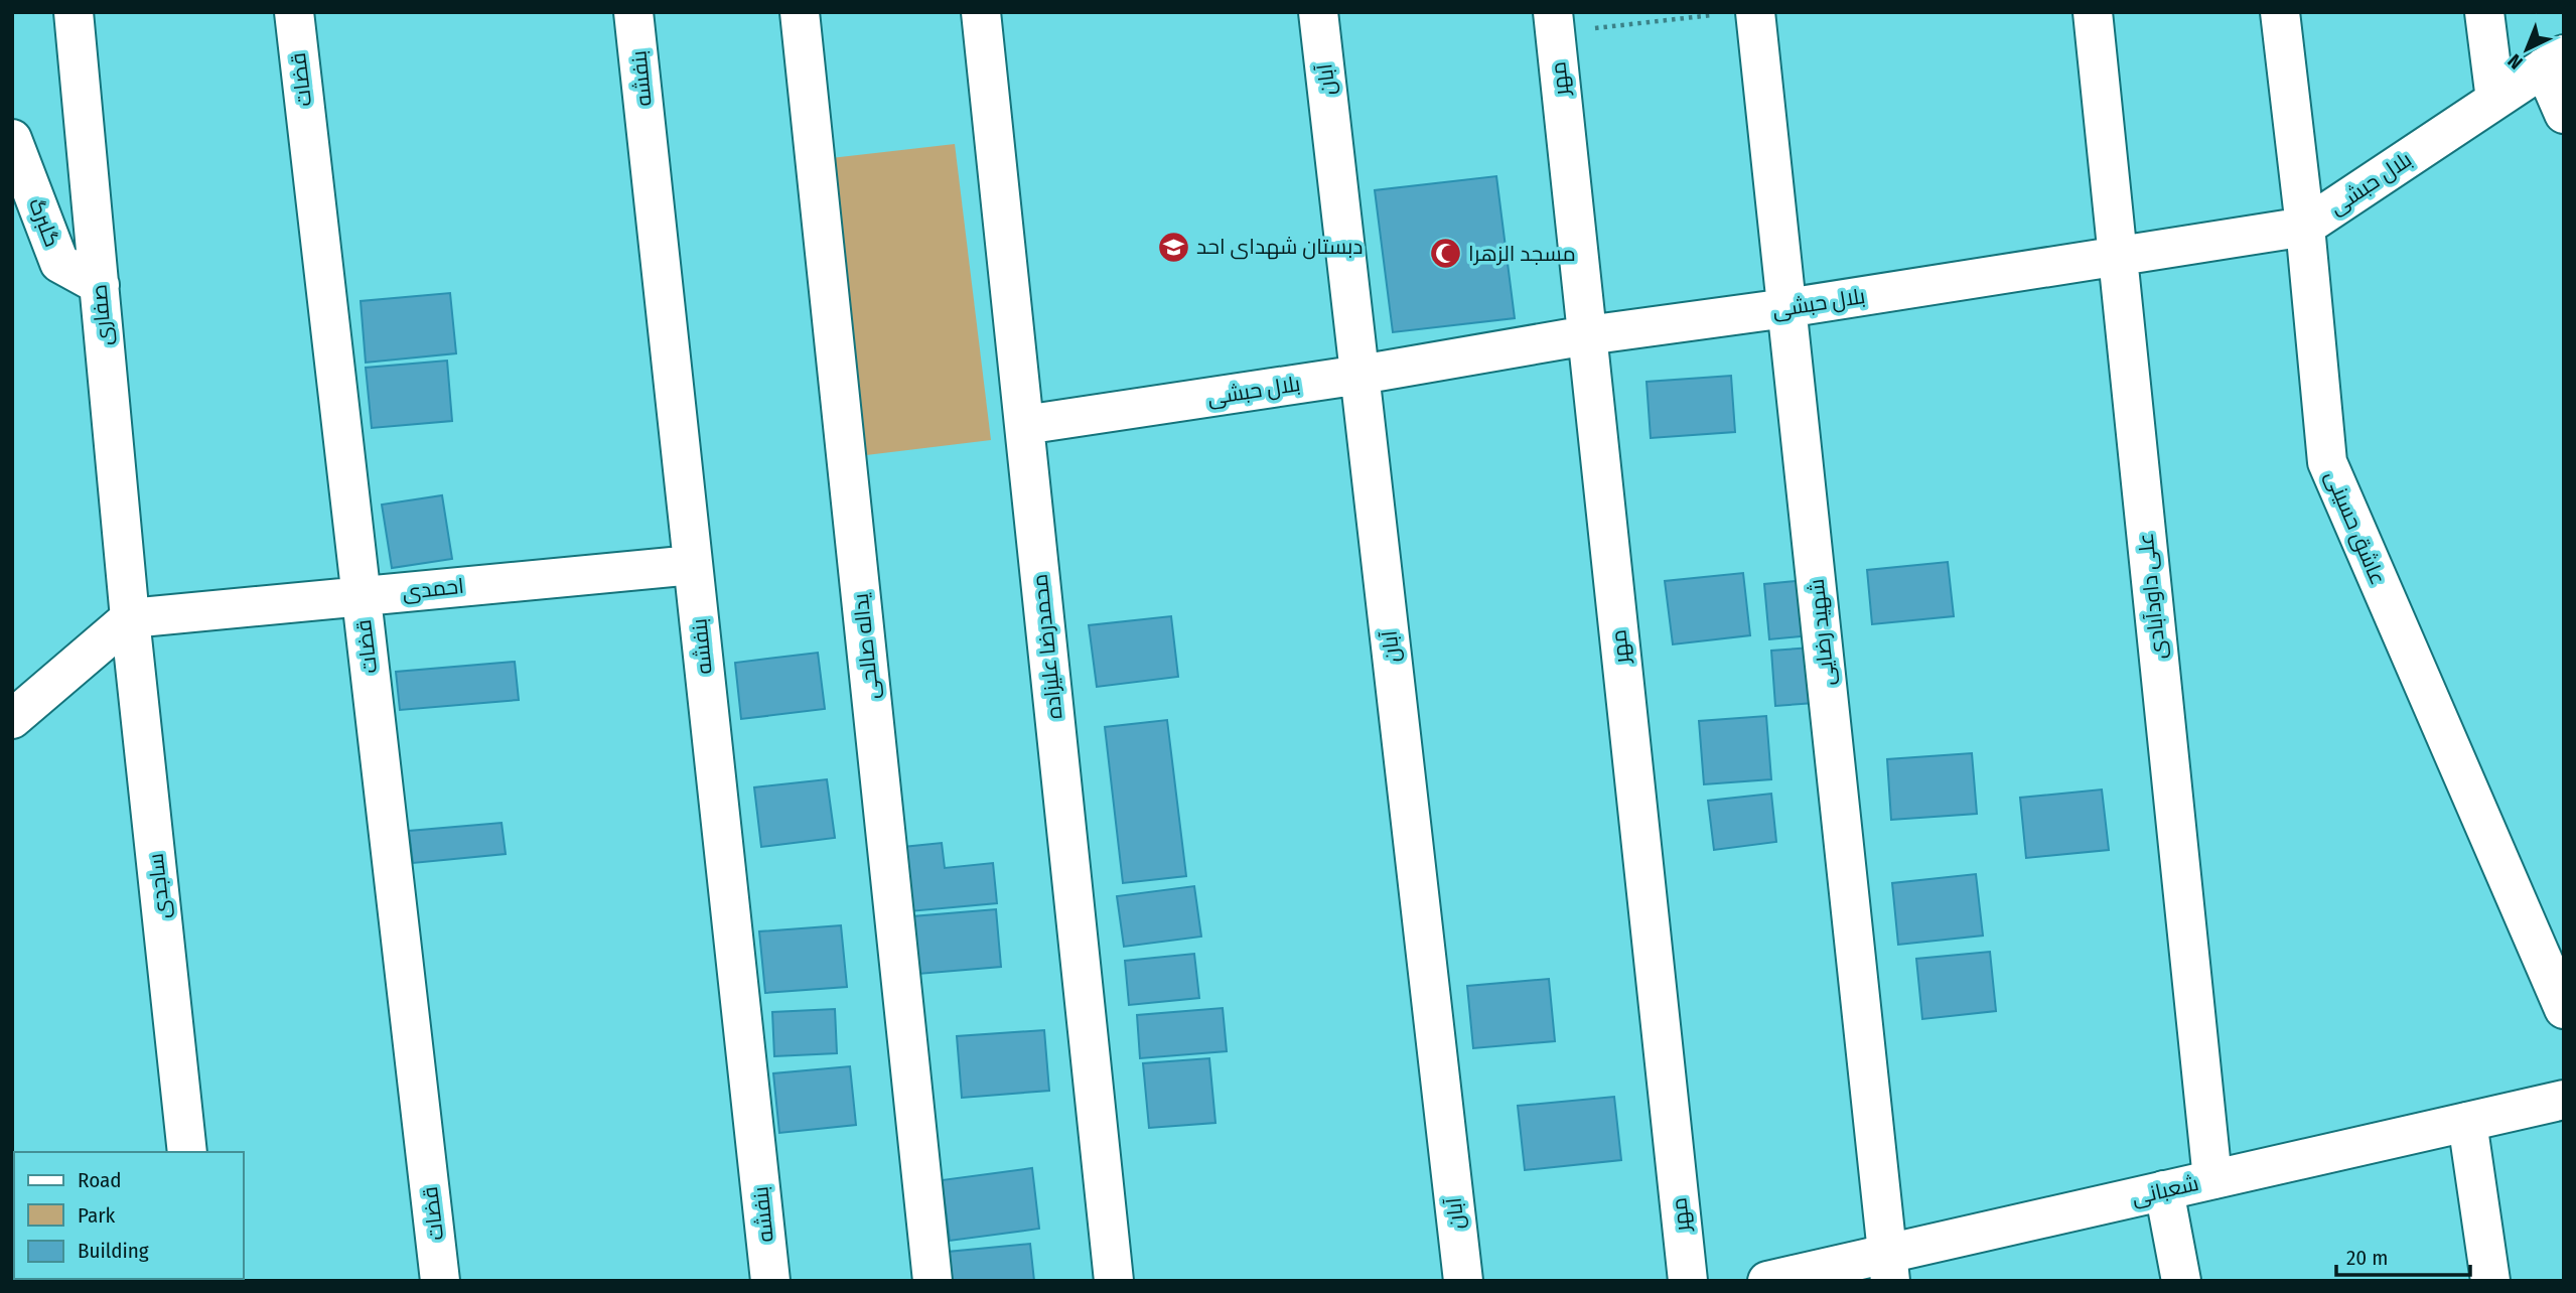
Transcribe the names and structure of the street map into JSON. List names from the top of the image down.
{
  "streets": {
    "street": [
      "بنفشه",
      "مهر",
      "قضات",
      "آبان",
      "بلال حبشی",
      "گلبرگ",
      "صفاری",
      "عاشق حسینی",
      "احمدی",
      "علی داودآبادی",
      "شهید رضایی",
      "یداله صالحی",
      "محمدرضا علیزاده",
      "ساجدی",
      "شعبانی"
    ]
  },
  "crossings": [
    ["بنفشه", "احمدی"],
    ["مهر", "بلال حبشی"],
    ["قضات", "احمدی"],
    ["آبان", "بلال حبشی"],
    ["بلال حبشی", "عاشق حسینی"],
    ["بلال حبشی", "علی داودآبادی"],
    ["بلال حبشی", "شهید رضایی"],
    ["بلال حبشی", "محمدرضا علیزاده"],
    ["گلبرگ", "صفاری"],
    ["صفاری", "احمدی"],
    ["صفاری", "ساجدی"],
    ["احمدی", "ساجدی"],
    ["علی داودآبادی", "شعبانی"],
    ["شهید رضایی", "شعبانی"]
  ],
  "places": {
    "school or university": ["دبستان شهدای احد"],
    "mosque": ["مسجد الزهرا"]
  },
  "legend": ["Road", "Park", "Building"],
  "scale_bar": "20 m",
  "north": "bottom left"
}
